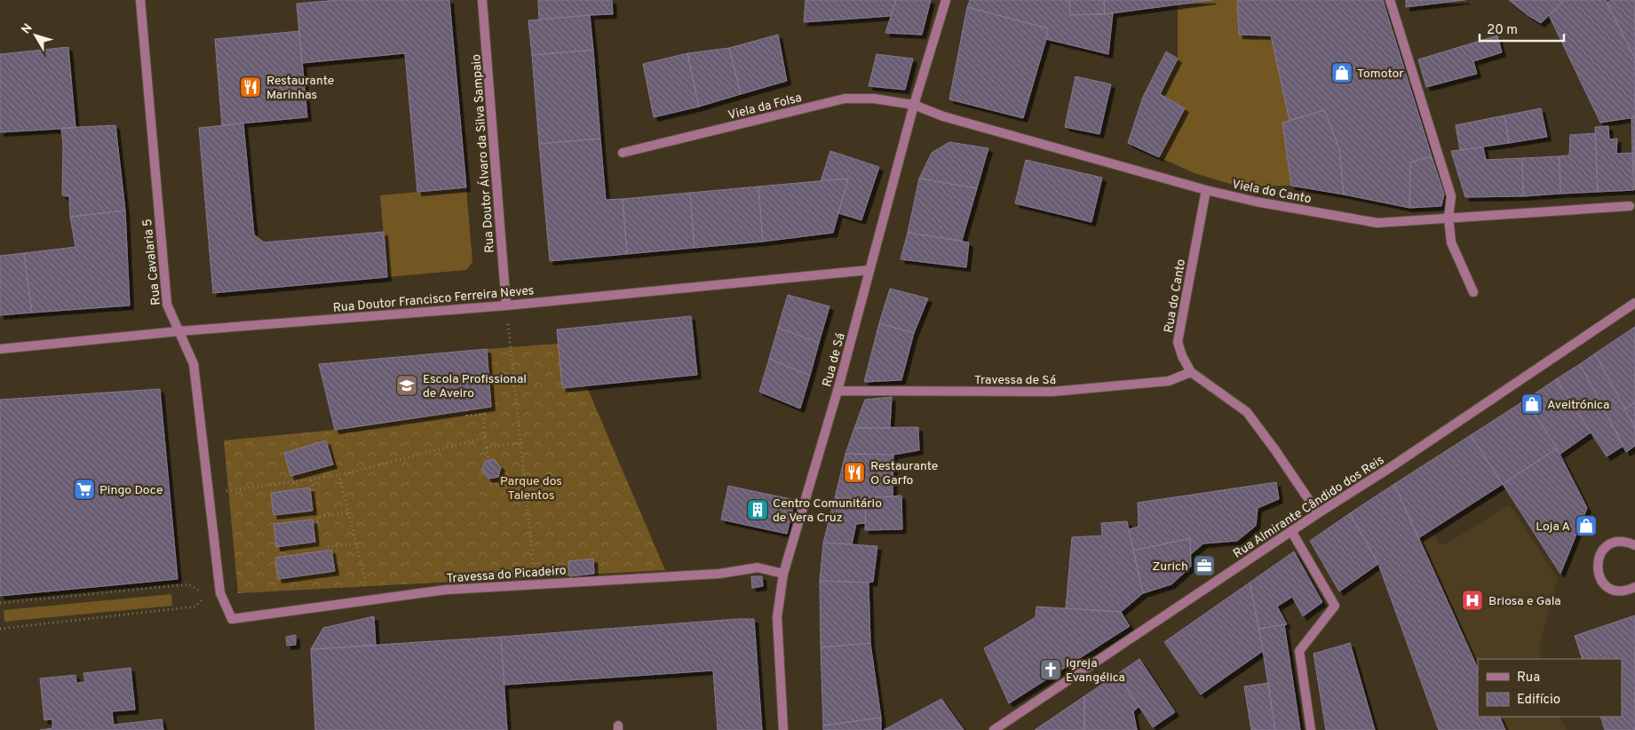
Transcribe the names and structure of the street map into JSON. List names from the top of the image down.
{
  "streets": {
    "street": [
      "Viela da Folsa",
      "Rua Doutor Álvaro da Silva Sampaio",
      "Viela do Canto",
      "Rua Cavalaria 5",
      "Rua do Canto",
      "Rua Doutor Francisco Ferreira Neves",
      "Rua de Sá",
      "Travessa de Sá",
      "Rua Almirante Cândido dos Reis",
      "Travessa do Picadeiro"
    ]
  },
  "crossings": [
    ["Viela da Folsa", "Viela do Canto"],
    ["Viela da Folsa", "Rua de Sá"],
    ["Rua Doutor Álvaro da Silva Sampaio", "Rua Doutor Francisco Ferreira Neves"],
    ["Viela do Canto", "Rua do Canto"],
    ["Viela do Canto", "Rua de Sá"],
    ["Rua Cavalaria 5", "Rua Doutor Francisco Ferreira Neves"],
    ["Rua Cavalaria 5", "Travessa do Picadeiro"],
    ["Rua do Canto", "Travessa de Sá"],
    ["Rua do Canto", "Rua Almirante Cândido dos Reis"],
    ["Rua Doutor Francisco Ferreira Neves", "Rua de Sá"],
    ["Rua de Sá", "Travessa de Sá"],
    ["Rua de Sá", "Travessa do Picadeiro"]
  ],
  "parks": ["Parque dos Talentos"],
  "places": {
    "shop": ["Tomotor", "Aveitrónica", "Loja A"],
    "restaurant": ["Restaurante Marinhas", "Restaurante O Garfo"],
    "school or university": ["Escola Profissional de Aveiro"],
    "supermarket": ["Pingo Doce"],
    "building": ["Centro Comunitário de Vera Cruz"],
    "office": ["Zurich"],
    "hospital": ["Briosa e Gala"],
    "church": ["Igreja Evangélica"]
  },
  "legend": ["Rua", "Edifício"],
  "scale_bar": "20 m",
  "north": "top left"
}
